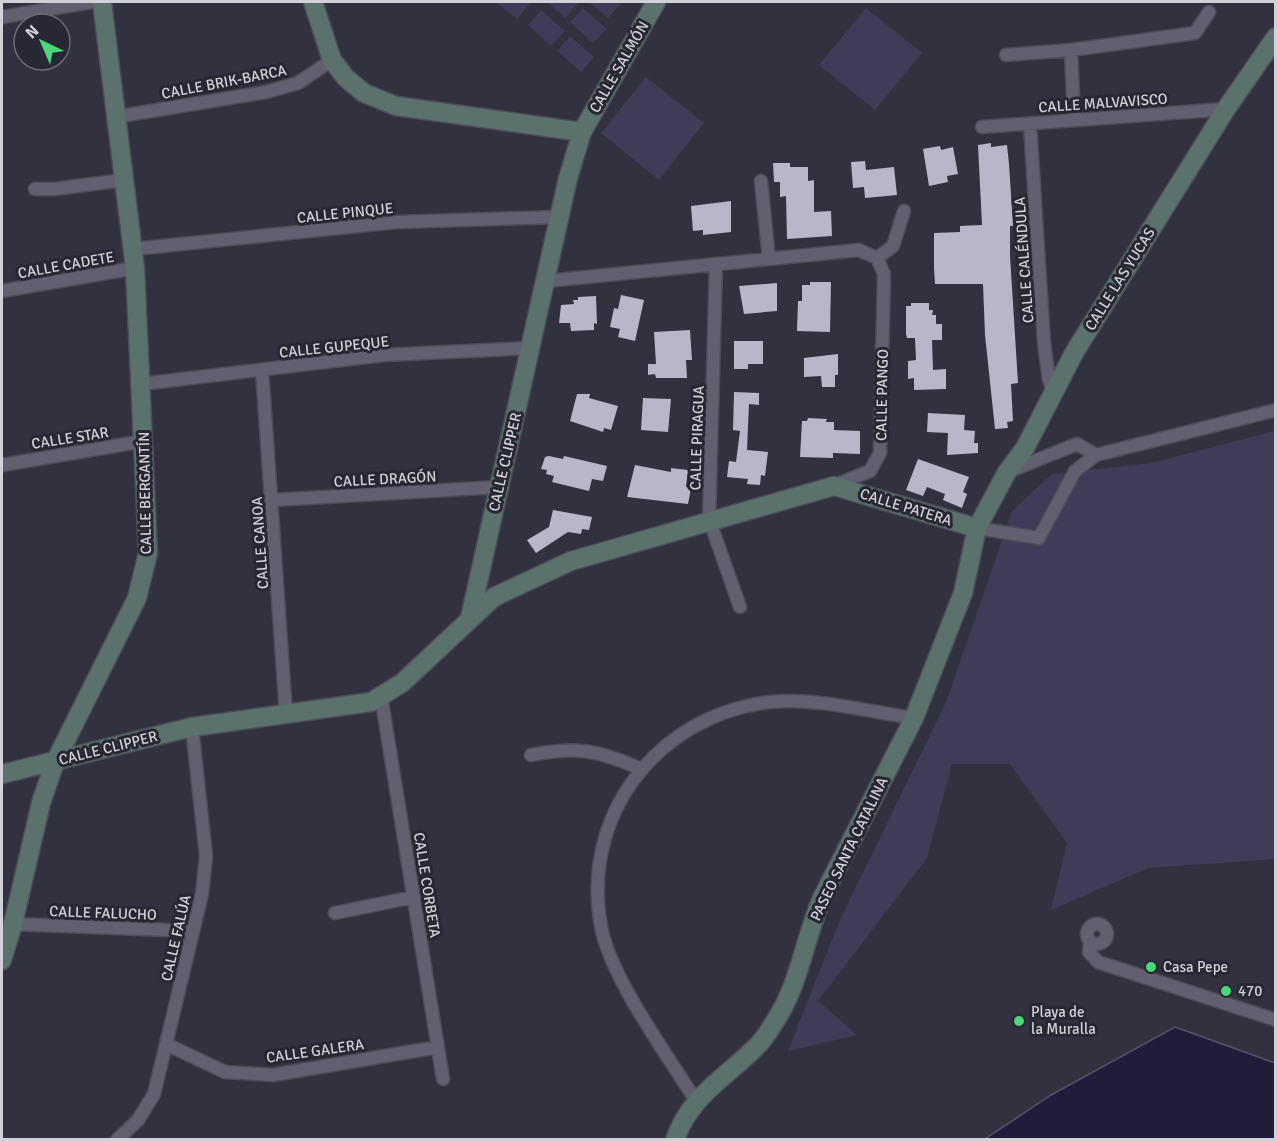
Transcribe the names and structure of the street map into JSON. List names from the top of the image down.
{
  "streets": {
    "street": [
      "CALLE SALMÓN",
      "CALLE BRIK-BARCA",
      "CALLE MALVAVISCO",
      "CALLE PINQUE",
      "CALLE CALÉNDULA",
      "CALLE CADETE",
      "CALLE LAS YUCAS",
      "CALLE GUPEQUE",
      "CALLE PANGO",
      "CALLE STAR",
      "CALLE PIRAGUA",
      "CALLE CLIPPER",
      "CALLE DRAGÓN",
      "CALLE BERGANTÍN",
      "CALLE PATERA",
      "CALLE CANOA",
      "PASEO SANTA CATALINA",
      "CALLE CORBETA",
      "CALLE FALUCHO",
      "CALLE FALÚA",
      "CALLE GALERA"
    ]
  },
  "crossings": [
    ["CALLE SALMÓN", "CALLE CLIPPER"],
    ["CALLE BRIK-BARCA", "CALLE BERGANTÍN"],
    ["CALLE MALVAVISCO", "CALLE CALÉNDULA"],
    ["CALLE MALVAVISCO", "CALLE LAS YUCAS"],
    ["CALLE PINQUE", "CALLE CLIPPER"],
    ["CALLE PINQUE", "CALLE BERGANTÍN"],
    ["CALLE CALÉNDULA", "CALLE LAS YUCAS"],
    ["CALLE CADETE", "CALLE BERGANTÍN"],
    ["CALLE LAS YUCAS", "CALLE PATERA"],
    ["CALLE LAS YUCAS", "PASEO SANTA CATALINA"],
    ["CALLE GUPEQUE", "CALLE CLIPPER"],
    ["CALLE GUPEQUE", "CALLE BERGANTÍN"],
    ["CALLE GUPEQUE", "CALLE CANOA"],
    ["CALLE PANGO", "CALLE PIRAGUA"],
    ["CALLE PANGO", "CALLE CLIPPER"],
    ["CALLE PANGO", "CALLE PATERA"],
    ["CALLE STAR", "CALLE BERGANTÍN"],
    ["CALLE CLIPPER", "CALLE DRAGÓN"],
    ["CALLE CLIPPER", "CALLE BERGANTÍN"],
    ["CALLE CLIPPER", "CALLE CANOA"],
    ["CALLE CLIPPER", "CALLE CORBETA"],
    ["CALLE CLIPPER", "CALLE FALÚA"],
    ["CALLE DRAGÓN", "CALLE CANOA"],
    ["CALLE BERGANTÍN", "CALLE FALUCHO"],
    ["CALLE PATERA", "PASEO SANTA CATALINA"],
    ["CALLE CORBETA", "CALLE GALERA"],
    ["CALLE FALUCHO", "CALLE FALÚA"],
    ["CALLE FALÚA", "CALLE GALERA"]
  ],
  "places": ["Casa Pepe", "470", "Playa de la Muralla"],
  "north": "top left"
}
